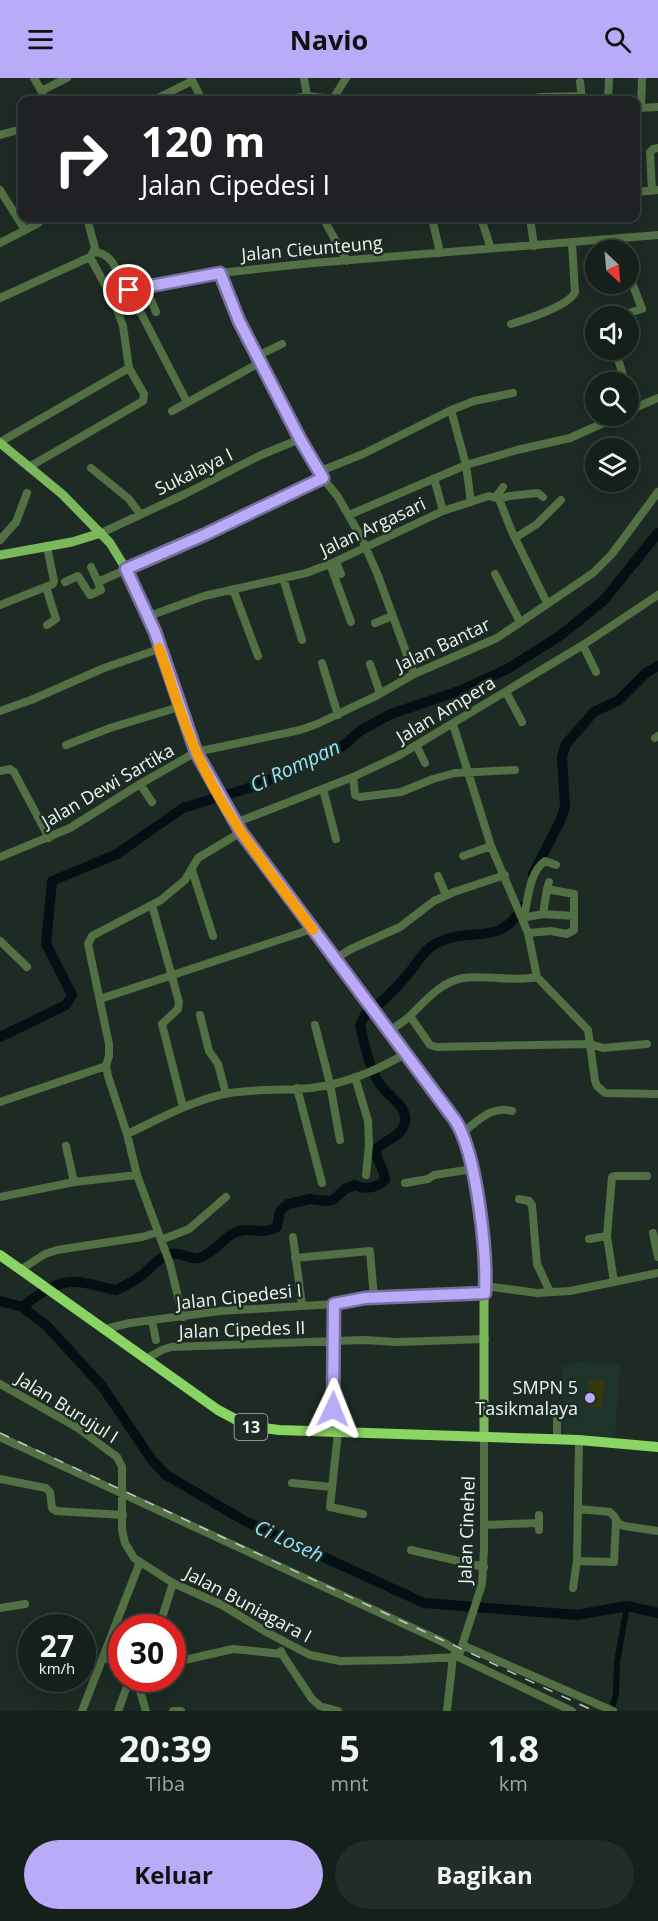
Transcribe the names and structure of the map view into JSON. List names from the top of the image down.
{
  "streets": {
    "highway": ["13"],
    "street": [
      "Jalan Cieunteung",
      "Sukalaya I",
      "Jalan Argasari",
      "Jalan Bantar",
      "Jalan Ampera",
      "Jalan Dewi Sartika",
      "Jalan Cipedesi I",
      "Jalan Cipedes II",
      "Jalan Burujul I",
      "Jalan Cinehel",
      "Jalan Buniagara I"
    ]
  },
  "crossings": [
    ["Jalan Bantar", "Jalan Dewi Sartika"],
    ["Jalan Cipedesi I", "13"],
    ["Jalan Cipedes II", "13"],
    ["Jalan Burujul I", "Jalan Buniagara I"],
    ["13", "Jalan Cinehel"],
    ["Jalan Cinehel", "Jalan Buniagara I"]
  ],
  "water": ["Ci Rompan", "Ci Loseh"],
  "places": ["SMPN 5 Tasikmalaya"],
  "north": "bottom right",
  "page": {
    "header": "Navio",
    "turn": ["120 m", "Jalan Cipedesi I"],
    "speed": "27 km/h",
    "limit": "30",
    "eta": [
      "20:39",
      "Tiba",
      "5",
      "mnt",
      "1.8",
      "km"
    ],
    "buttons": ["Keluar", "Bagikan"]
  }
}
